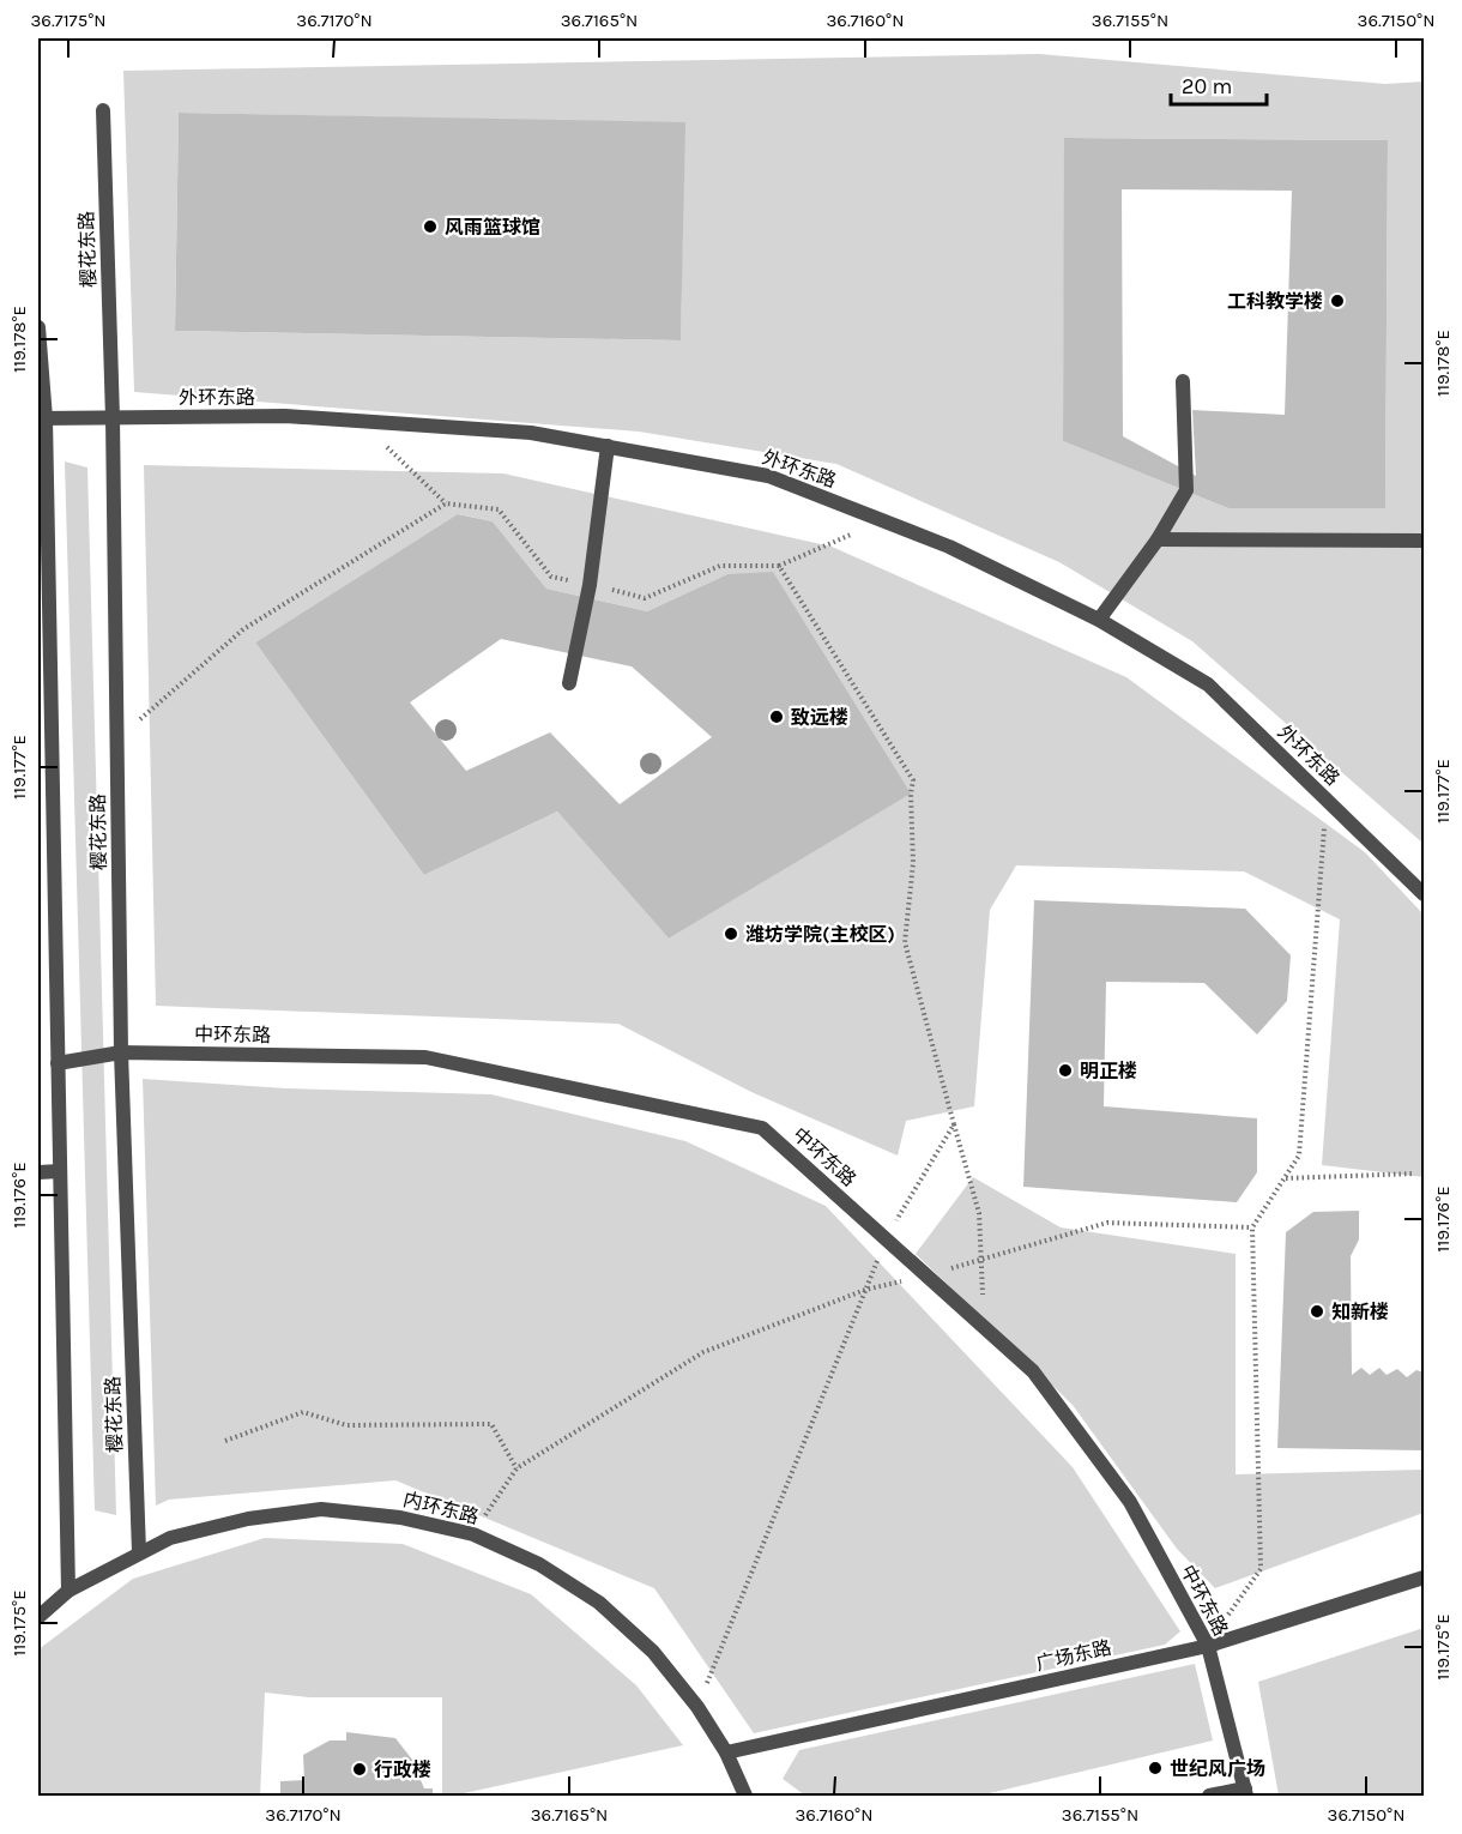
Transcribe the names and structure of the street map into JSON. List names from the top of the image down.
{
  "streets": {
    "street": [
      "樱花东路",
      "外环东路",
      "中环东路",
      "内环东路",
      "广场东路"
    ]
  },
  "crossings": [
    ["樱花东路", "外环东路"],
    ["樱花东路", "中环东路"],
    ["樱花东路", "内环东路"],
    ["中环东路", "广场东路"],
    ["内环东路", "广场东路"]
  ],
  "places": [
    "风雨篮球馆",
    "工科教学楼",
    "致远楼",
    "潍坊学院(主校区)",
    "明正楼",
    "知新楼",
    "世纪风广场",
    "行政楼"
  ],
  "scale_bar": "20 m",
  "coordinates": [
    "36.7175°N",
    "36.7170°N",
    "36.7165°N",
    "36.7160°N",
    "36.7155°N",
    "36.7150°N",
    "119.178°E",
    "119.177°E",
    "119.176°E",
    "119.175°E"
  ]
}
